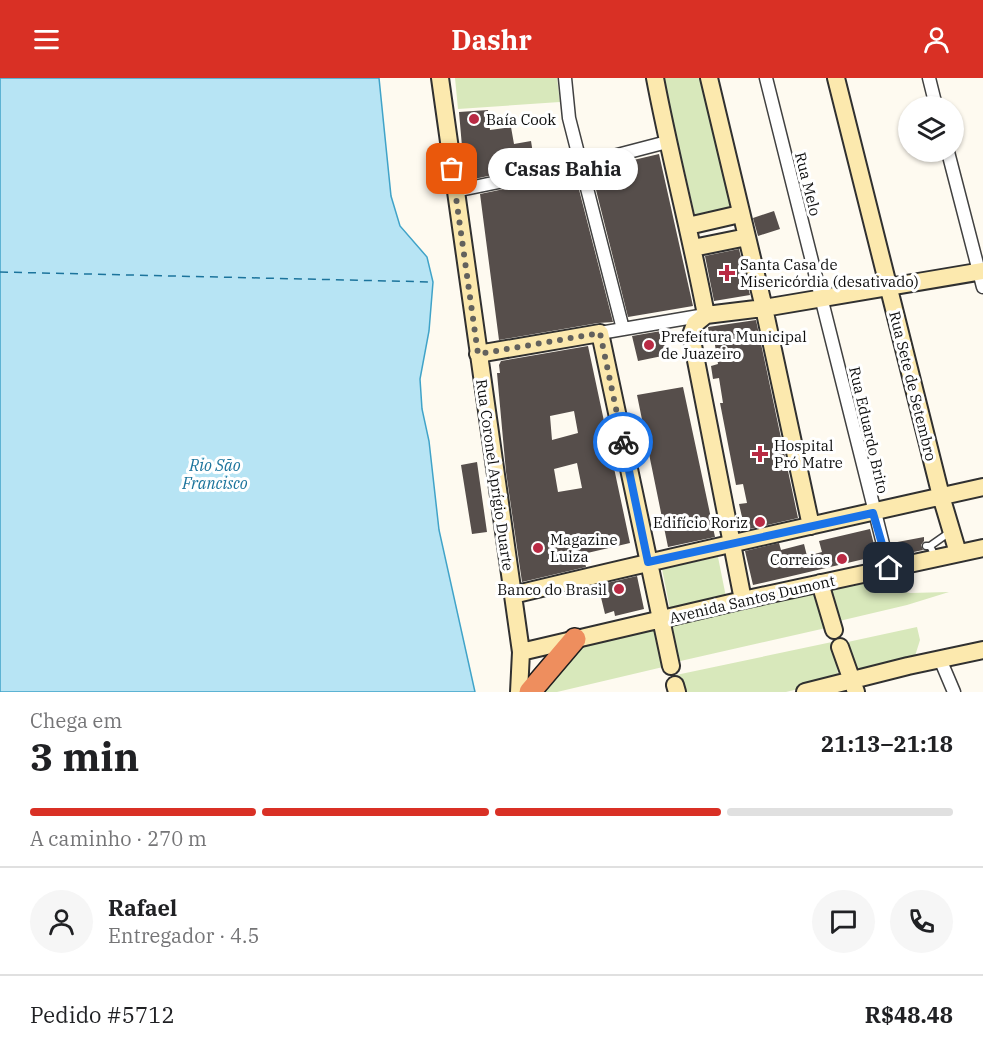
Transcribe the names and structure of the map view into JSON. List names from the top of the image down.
{
  "streets": {
    "street": [
      "Rua Melo",
      "Rua Sete de Setembro",
      "Rua Eduardo Brito",
      "Rua Coronel Aprígio Duarte",
      "Avenida Santos Dumont"
    ]
  },
  "crossings": [
    ["Rua Melo", "Rua Eduardo Brito"],
    ["Rua Sete de Setembro", "Avenida Santos Dumont"],
    ["Rua Eduardo Brito", "Avenida Santos Dumont"],
    ["Rua Coronel Aprígio Duarte", "Avenida Santos Dumont"]
  ],
  "water": ["Rio São Francisco"],
  "places": {
    "other": [
      "Baía Cook",
      "Casas Bahia",
      "Prefeitura Municipal de Juazeiro",
      "Edifício Roriz",
      "Magazine Luiza",
      "Correios",
      "Banco do Brasil"
    ],
    "health": ["Santa Casa de Misericórdia (desativado)", "Hospital Pró Matre"]
  },
  "page": {
    "header": "Dashr",
    "bubble": "Casas Bahia",
    "heading": ["3 min", "Chega em", "21:13–21:18"],
    "panel": [
      "Rafael",
      "Entregador · 4.5",
      "Pedido #5712",
      "R$48.48"
    ],
    "bar": "A caminho · 270 m"
  }
}
